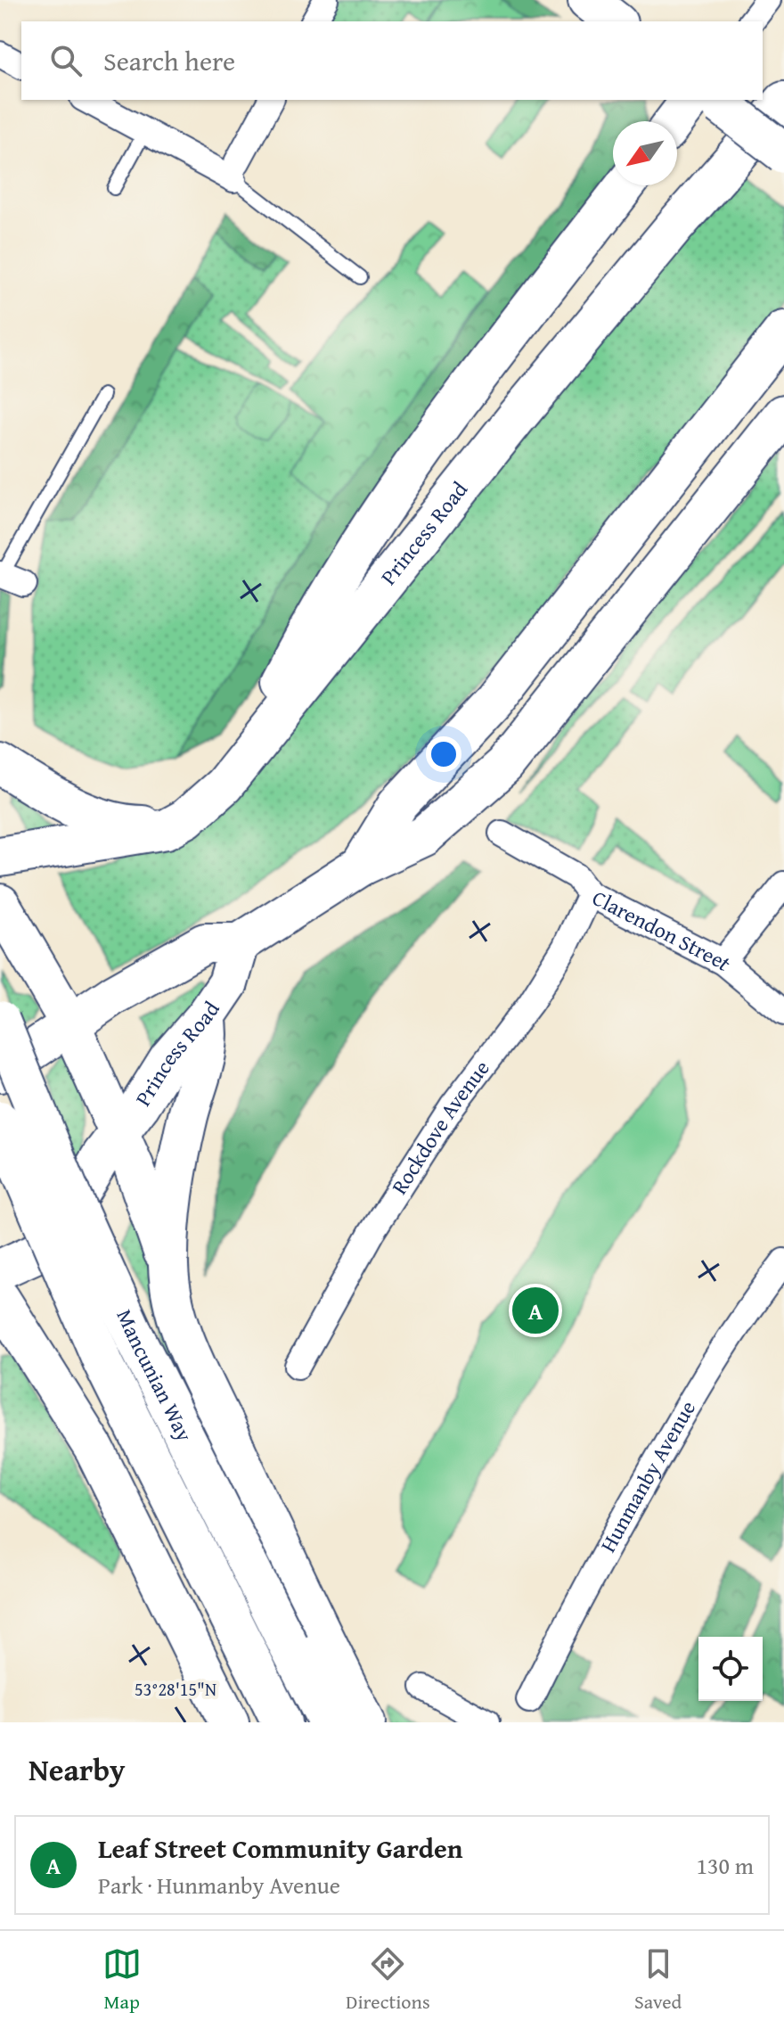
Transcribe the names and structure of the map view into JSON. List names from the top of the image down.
{
  "streets": {
    "main road": ["Princess Road", "Mancunian Way"],
    "street": ["Clarendon Street", "Rockdove Avenue", "Hunmanby Avenue"]
  },
  "crossings": [
    ["Clarendon Street", "Rockdove Avenue"]
  ],
  "north": "bottom left",
  "page": {
    "search": "Search here",
    "pins": "A",
    "heading": "Nearby",
    "list": [
      {
        "mark": "A",
        "name": "Leaf Street Community Garden",
        "note": "Park · Hunmanby Avenue",
        "value": "130 m"
      }
    ],
    "nav": ["Map", "Directions", "Saved"]
  },
  "coordinates": ["53°28'15\"N"]
}
